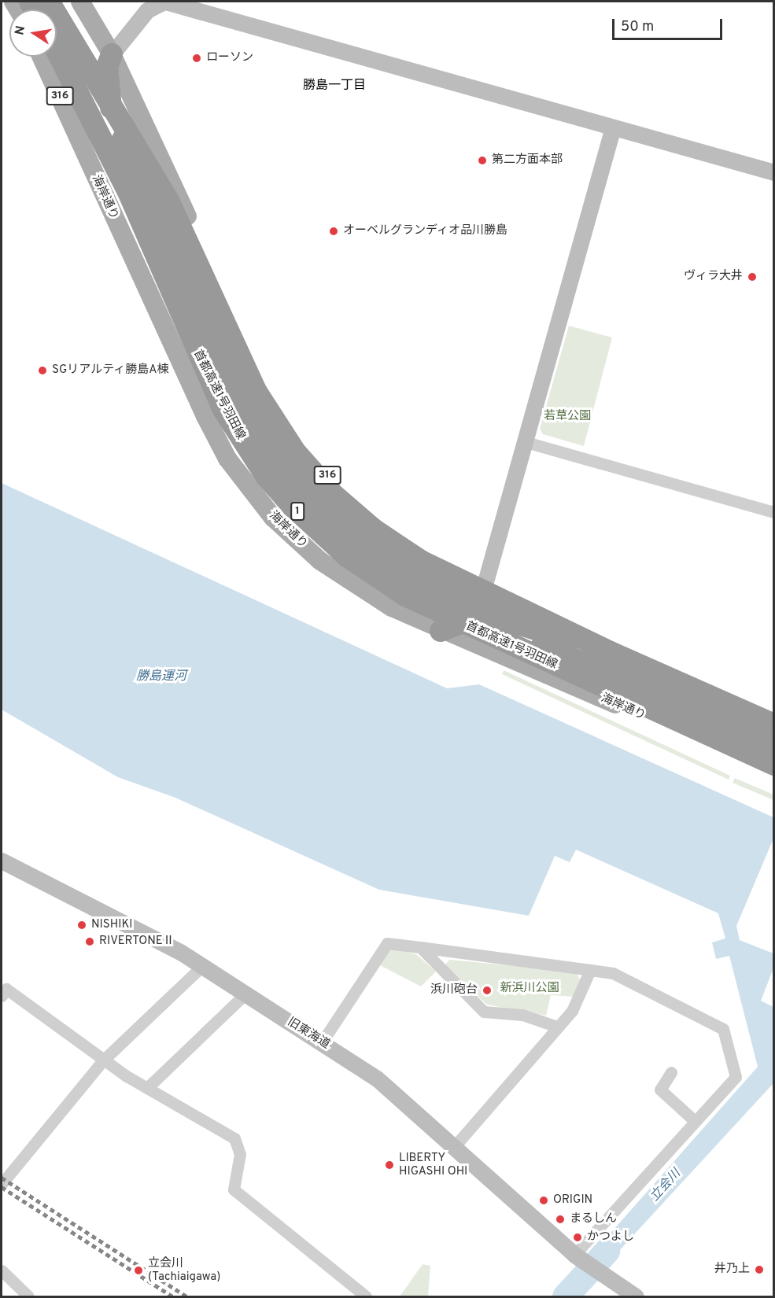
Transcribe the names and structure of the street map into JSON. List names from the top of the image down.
{
  "streets": {
    "highway": ["首都高速1号羽田線", "1"],
    "main road": ["316", "海岸通り"],
    "street": ["旧東海道"]
  },
  "districts": ["勝島一丁目"],
  "water": ["勝島運河", "立会川"],
  "parks": ["若草公園", "新浜川公園"],
  "places": [
    "ローソン",
    "第二方面本部",
    "オーベルグランディオ品川勝島",
    "ヴィラ大井",
    "SGリアルティ勝島A棟",
    "NISHIKI",
    "RIVERTONEⅡ",
    "浜川砲台",
    "LIBERTY HIGASHI OHI",
    "ORIGIN",
    "まるしん",
    "かつよし",
    "井乃上",
    "立会川 (Tachiaigawa)"
  ],
  "scale_bar": "50 m",
  "north": "left"
}
